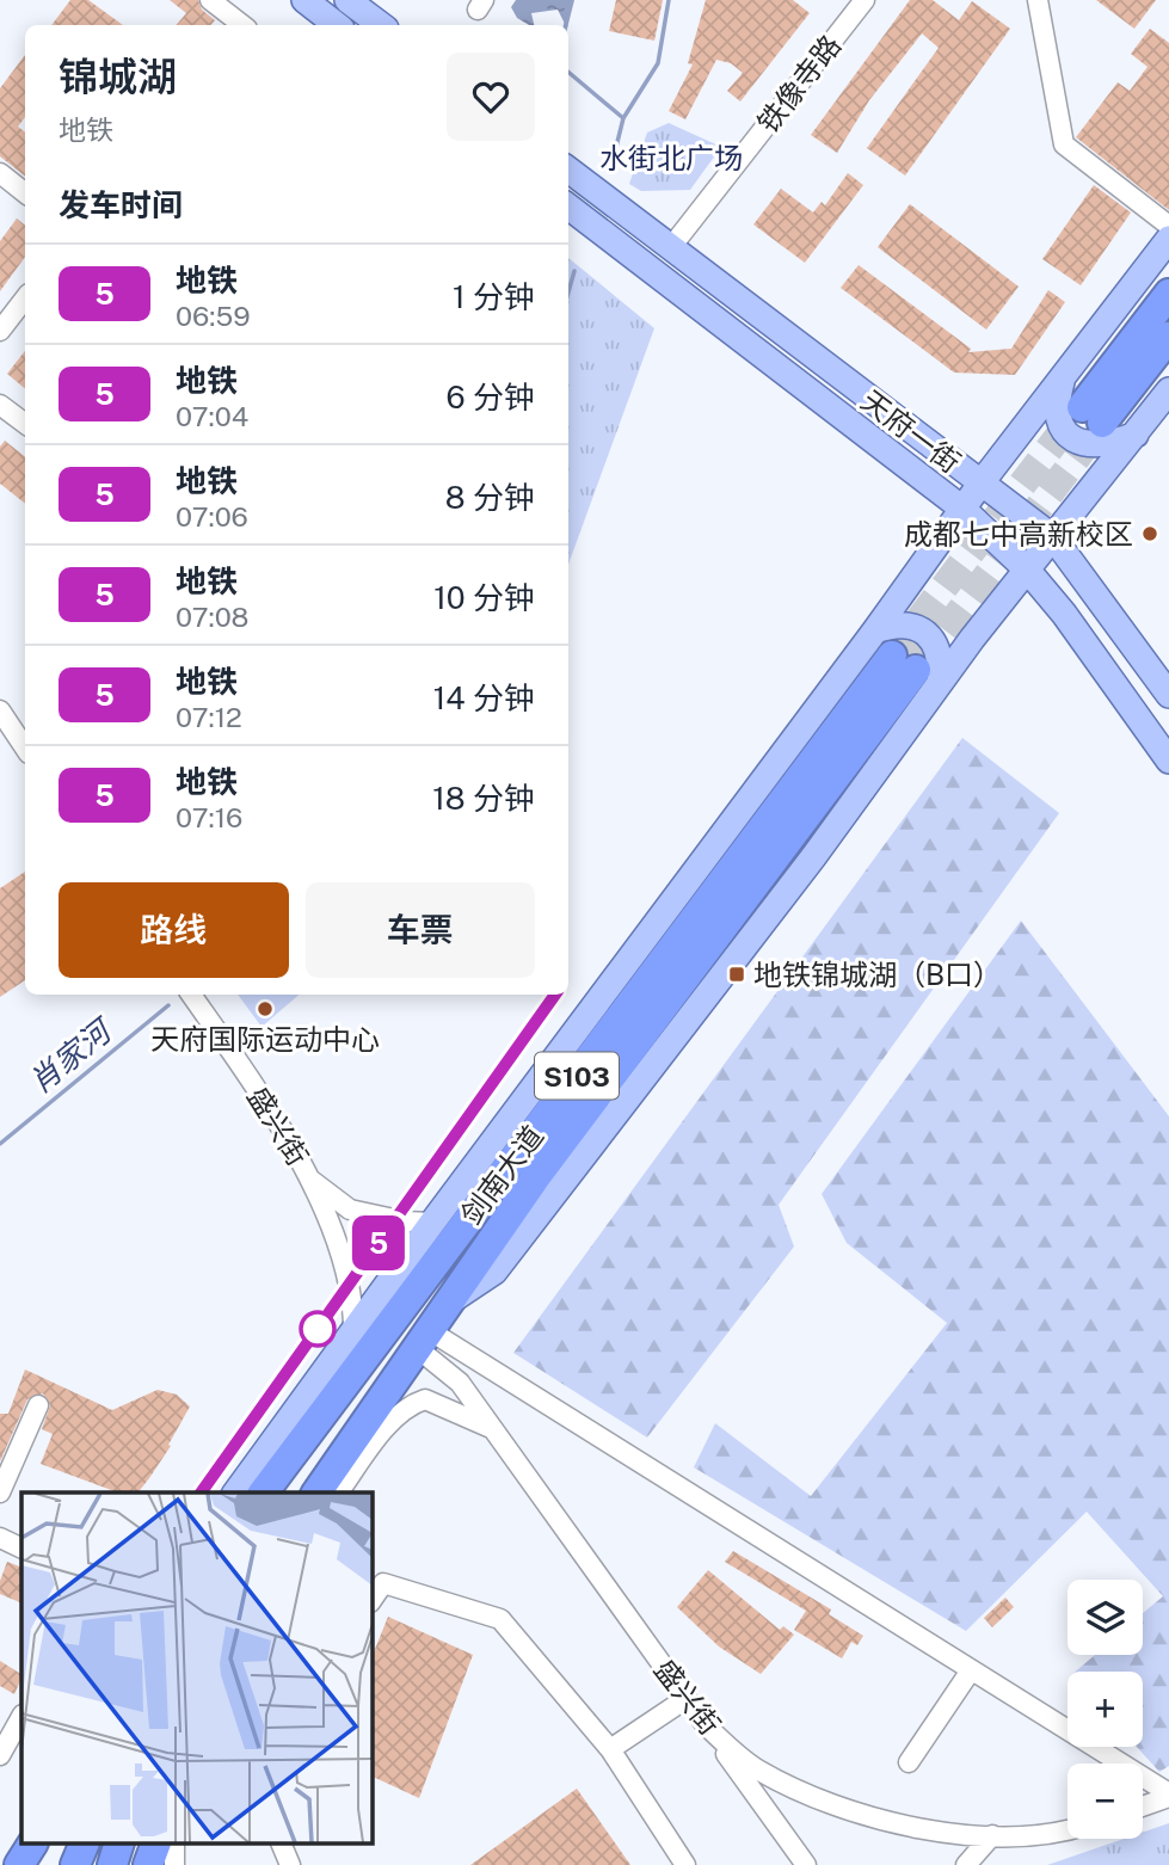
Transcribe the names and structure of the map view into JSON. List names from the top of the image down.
{
  "streets": {
    "highway": ["S103", "剑南大道"],
    "main road": ["天府一街"],
    "street": ["铁像寺路", "盛兴街"]
  },
  "crossings": [
    ["铁像寺路", "天府一街"],
    ["盛兴街", "剑南大道"]
  ],
  "water": ["肖家河"],
  "parks": ["水街北广场"],
  "places": {
    "other": ["成都七中高新校区", "天府国际运动中心"],
    "transit": ["地铁锦城湖（B口）"]
  },
  "lines": ["metro line 5"],
  "page": {
    "on_map": "5",
    "heading": [
      ["锦城湖", "地铁"],
      "发车时间"
    ],
    "list": [
      {
        "mark": "5",
        "name": "地铁",
        "note": "06:59",
        "value": "1 分钟"
      },
      {
        "mark": "5",
        "name": "地铁",
        "note": "07:04",
        "value": "6 分钟"
      },
      {
        "mark": "5",
        "name": "地铁",
        "note": "07:06",
        "value": "8 分钟"
      },
      {
        "mark": "5",
        "name": "地铁",
        "note": "07:08",
        "value": "10 分钟"
      },
      {
        "mark": "5",
        "name": "地铁",
        "note": "07:12",
        "value": "14 分钟"
      },
      {
        "mark": "5",
        "name": "地铁",
        "note": "07:16",
        "value": "18 分钟"
      }
    ],
    "buttons": ["路线", "车票"],
    "map_buttons": ["+", "−"]
  }
}
